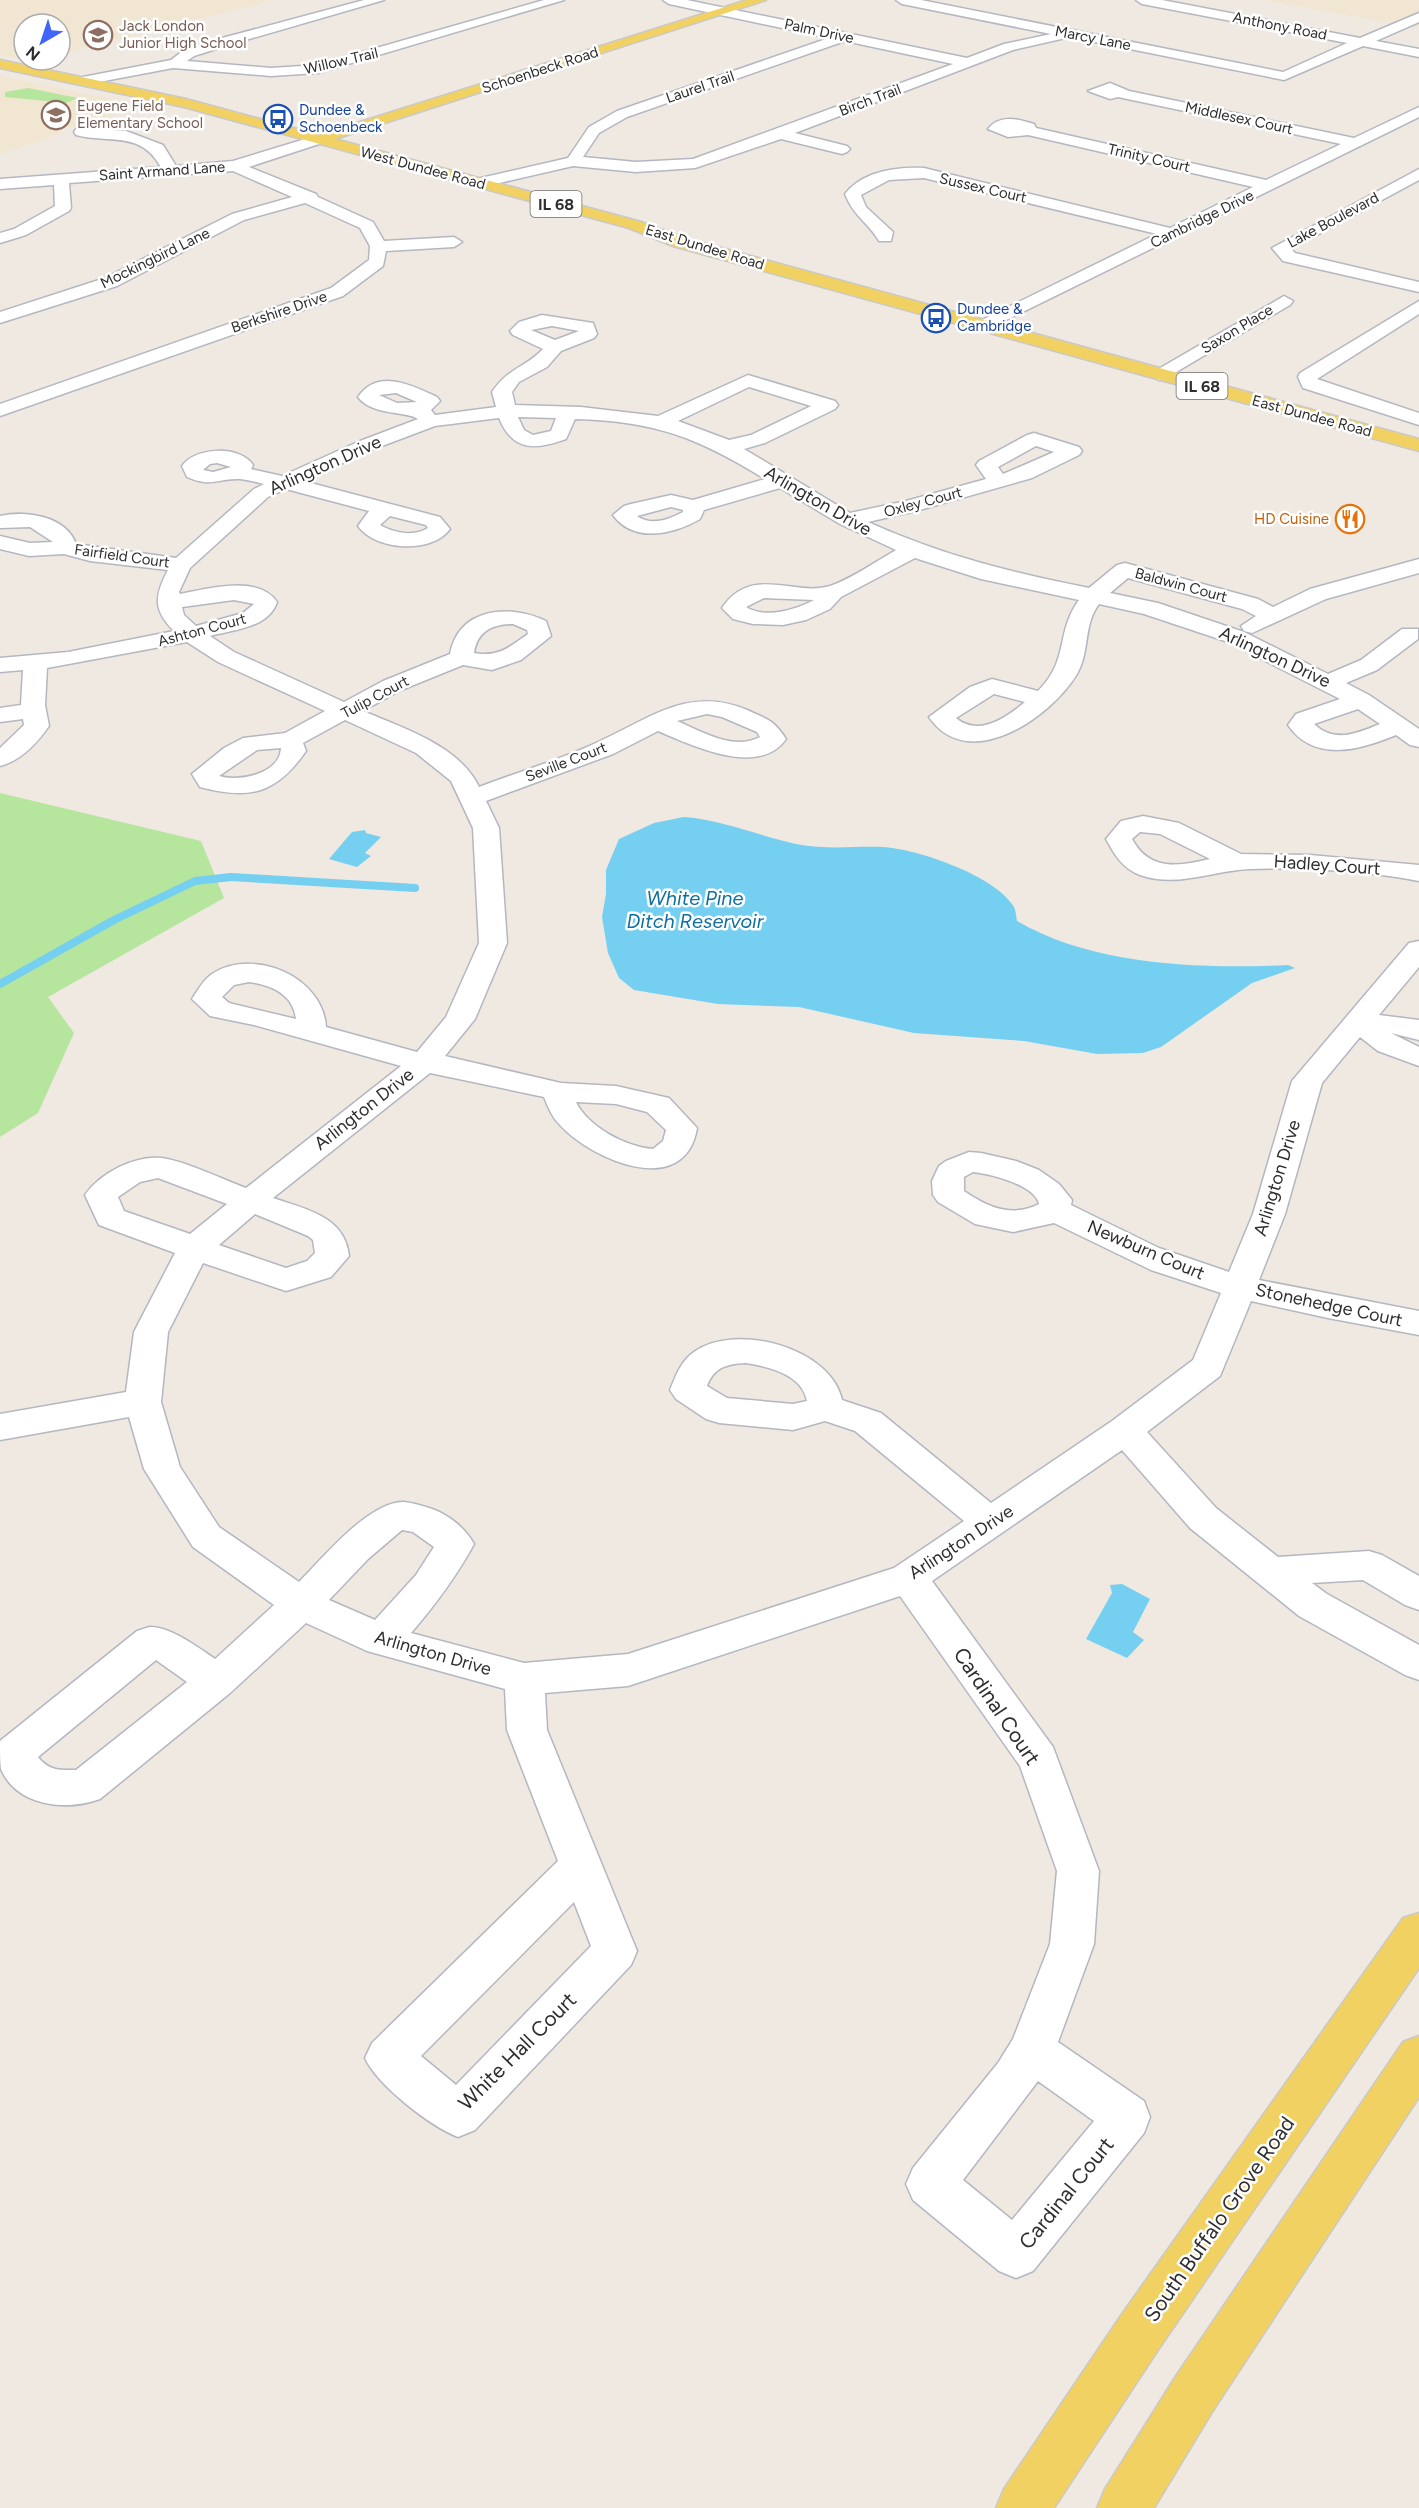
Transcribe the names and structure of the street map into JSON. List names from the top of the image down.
{
  "streets": {
    "main road": [
      "Schoenbeck Road",
      "West Dundee Road",
      "IL 68",
      "East Dundee Road",
      "South Buffalo Grove Road"
    ],
    "street": [
      "Anthony Road",
      "Palm Drive",
      "Marcy Lane",
      "Willow Trail",
      "Laurel Trail",
      "Birch Trail",
      "Middlesex Court",
      "Trinity Court",
      "Saint Armand Lane",
      "Sussex Court",
      "Cambridge Drive",
      "Lake Boulevard",
      "Mockingbird Lane",
      "Berkshire Drive",
      "Saxon Place",
      "Arlington Drive",
      "Oxley Court",
      "Fairfield Court",
      "Baldwin Court",
      "Ashton Court",
      "Tulip Court",
      "Seville Court",
      "Hadley Court",
      "Newburn Court",
      "Stonehedge Court",
      "Cardinal Court",
      "White Hall Court"
    ]
  },
  "crossings": [
    ["Anthony Road", "Marcy Lane"],
    ["Palm Drive", "Schoenbeck Road"],
    ["Palm Drive", "Laurel Trail"],
    ["Palm Drive", "Birch Trail"],
    ["Marcy Lane", "Birch Trail"],
    ["Willow Trail", "West Dundee Road"],
    ["Schoenbeck Road", "West Dundee Road"],
    ["Schoenbeck Road", "Saint Armand Lane"],
    ["Laurel Trail", "Birch Trail"],
    ["Birch Trail", "West Dundee Road"],
    ["Middlesex Court", "Cambridge Drive"],
    ["Trinity Court", "Cambridge Drive"],
    ["West Dundee Road", "Saint Armand Lane"],
    ["West Dundee Road", "East Dundee Road"],
    ["Sussex Court", "Cambridge Drive"],
    ["Cambridge Drive", "East Dundee Road"],
    ["East Dundee Road", "Saxon Place"],
    ["Arlington Drive", "Oxley Court"],
    ["Arlington Drive", "Fairfield Court"],
    ["Arlington Drive", "Baldwin Court"],
    ["Arlington Drive", "Ashton Court"],
    ["Arlington Drive", "Tulip Court"],
    ["Arlington Drive", "Seville Court"],
    ["Arlington Drive", "Newburn Court"],
    ["Arlington Drive", "Stonehedge Court"],
    ["Arlington Drive", "Cardinal Court"],
    ["Arlington Drive", "White Hall Court"],
    ["Newburn Court", "Stonehedge Court"]
  ],
  "water": ["White Pine Ditch Reservoir"],
  "places": {
    "school or university": ["Jack London Junior High School", "Eugene Field Elementary School"],
    "bus stop": ["Dundee & Schoenbeck", "Dundee & Cambridge"],
    "restaurant": ["HD Cuisine"]
  },
  "north": "bottom left"
}
